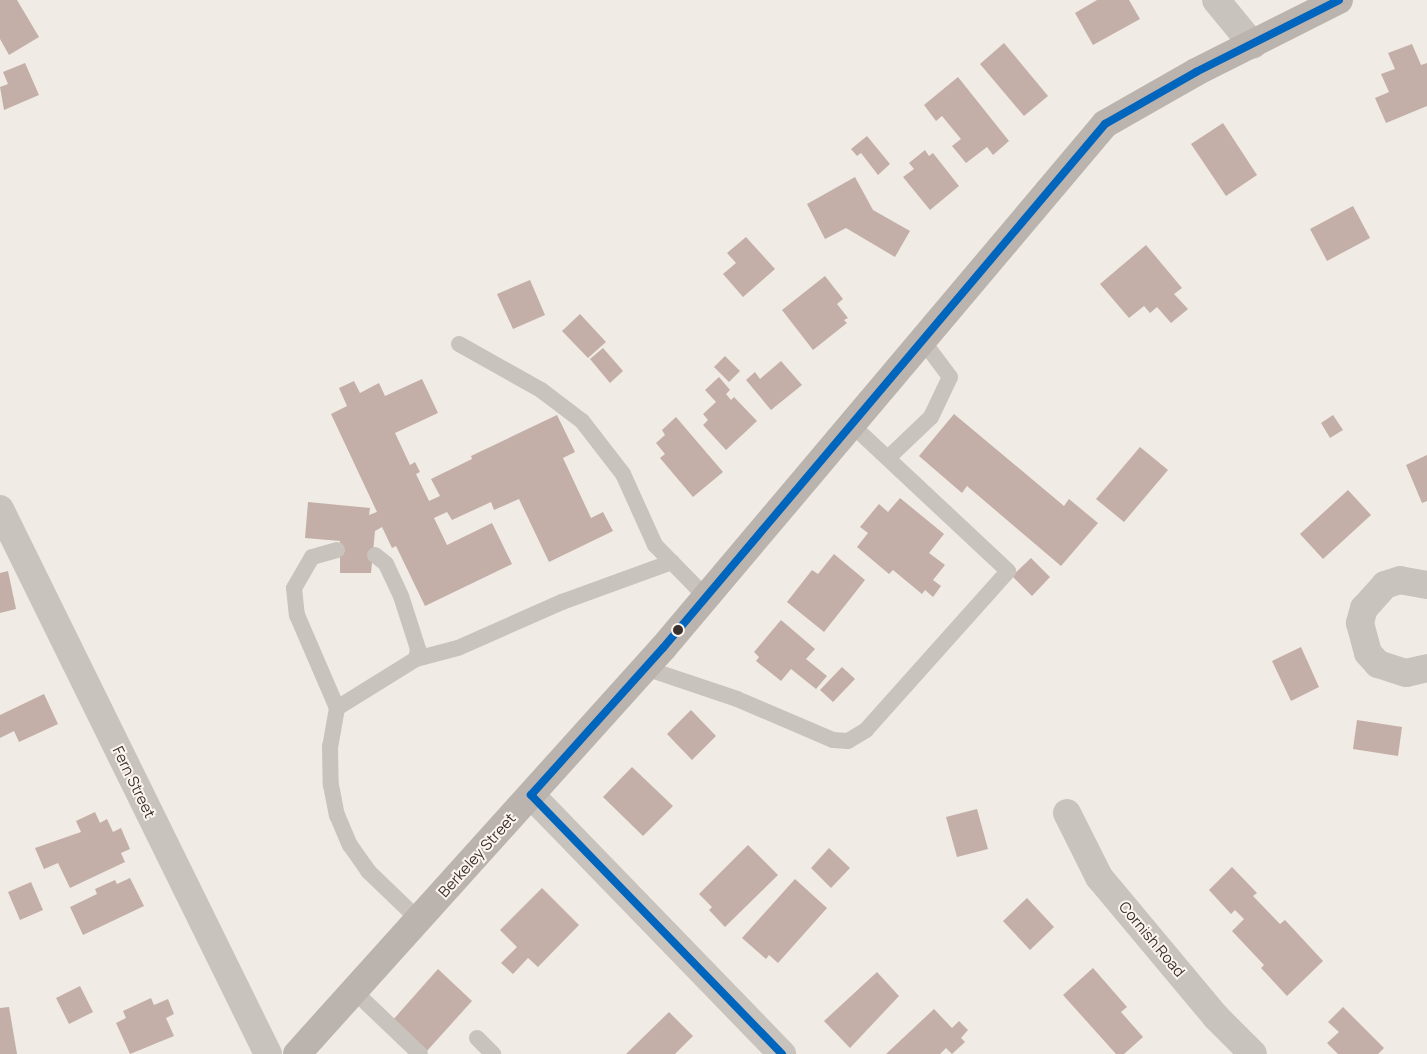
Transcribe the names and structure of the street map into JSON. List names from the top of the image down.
{
  "streets": {
    "street": ["Fern Street", "Berkeley Street", "Cornish Road"]
  }
}
